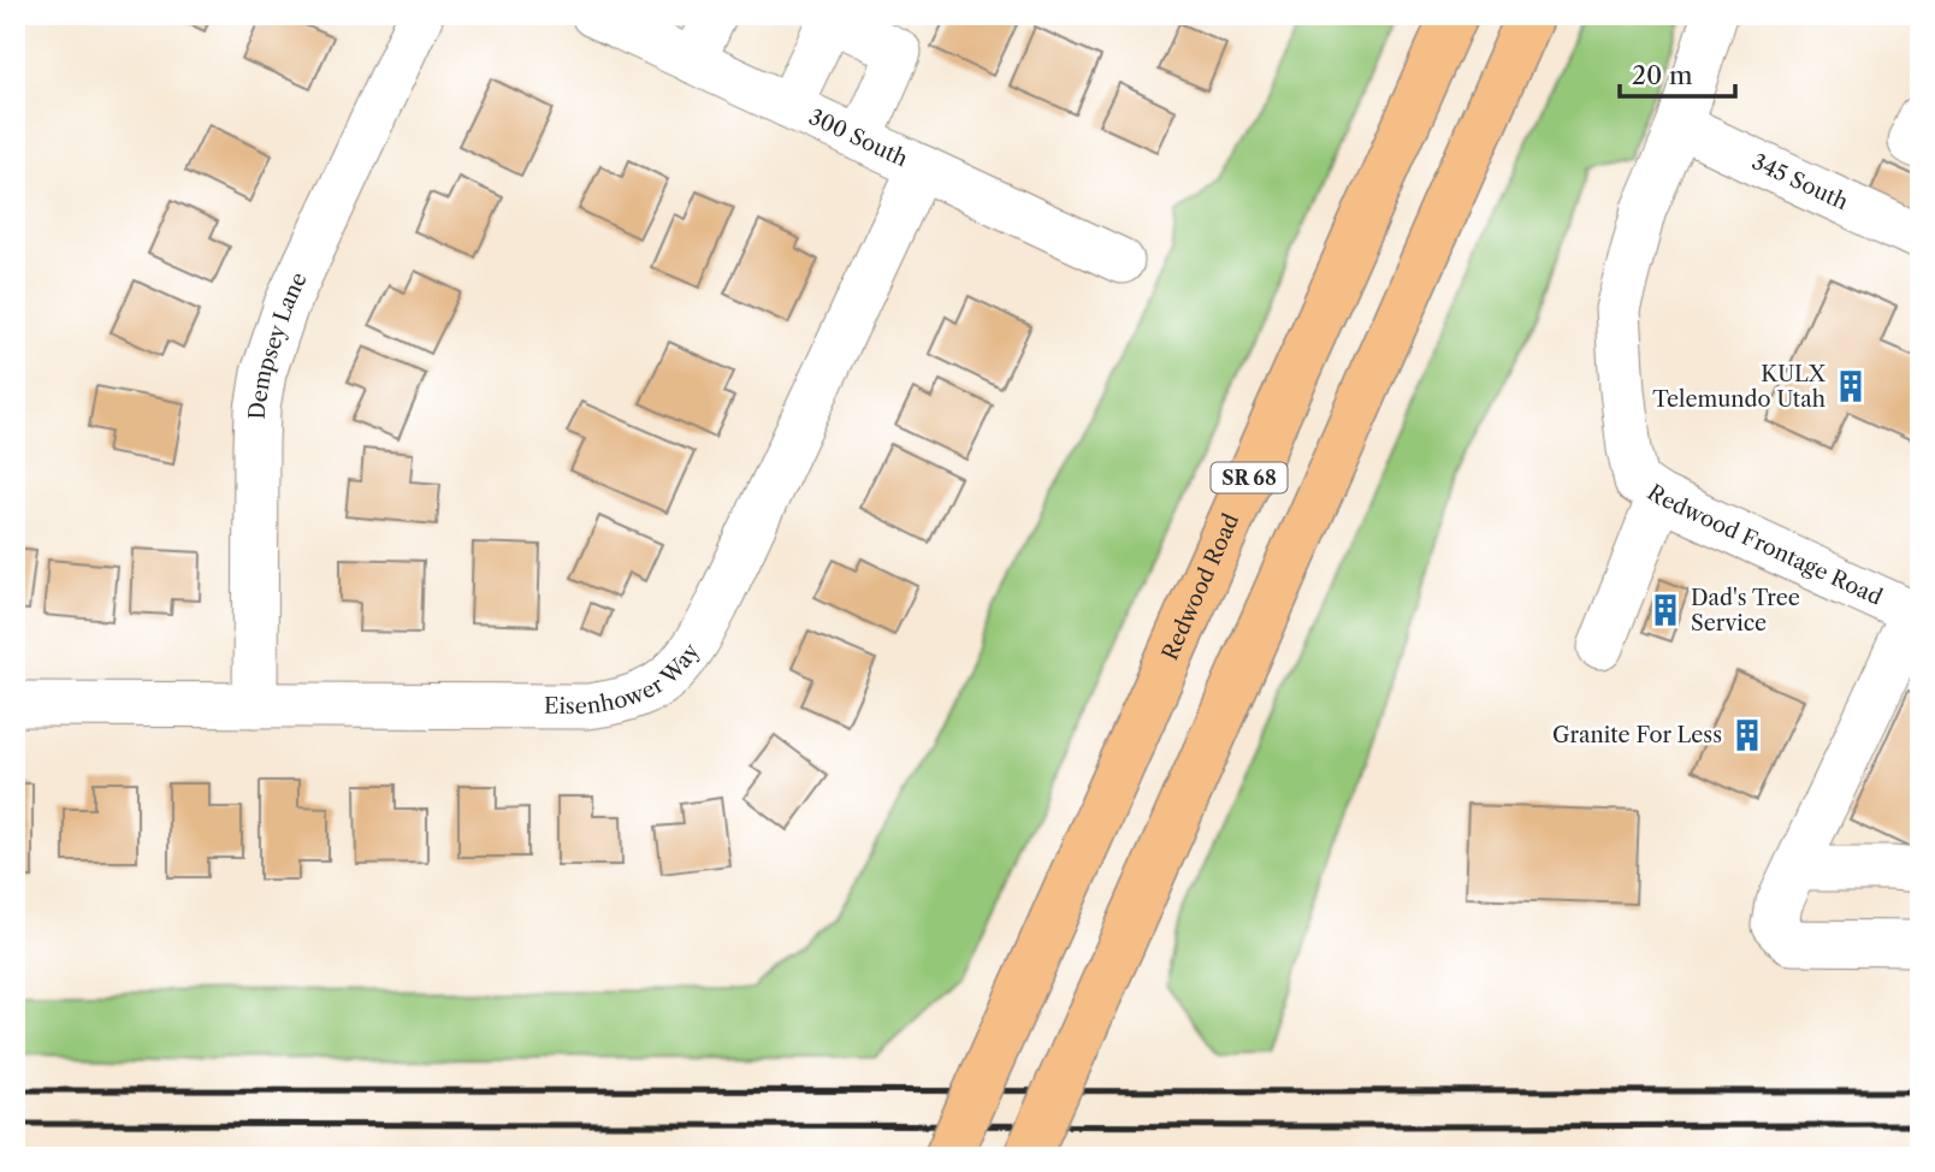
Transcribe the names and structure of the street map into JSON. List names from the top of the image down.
{
  "streets": {
    "main road": ["SR 68", "Redwood Road"],
    "street": [
      "300 South",
      "345 South",
      "Dempsey Lane",
      "Redwood Frontage Road",
      "Eisenhower Way"
    ]
  },
  "crossings": [
    ["300 South", "Eisenhower Way"],
    ["345 South", "Redwood Frontage Road"],
    ["Dempsey Lane", "Eisenhower Way"]
  ],
  "places": {
    "building": ["KULX Telemundo Utah", "Dad's Tree Service", "Granite For Less"]
  },
  "scale_bar": "20 m"
}
